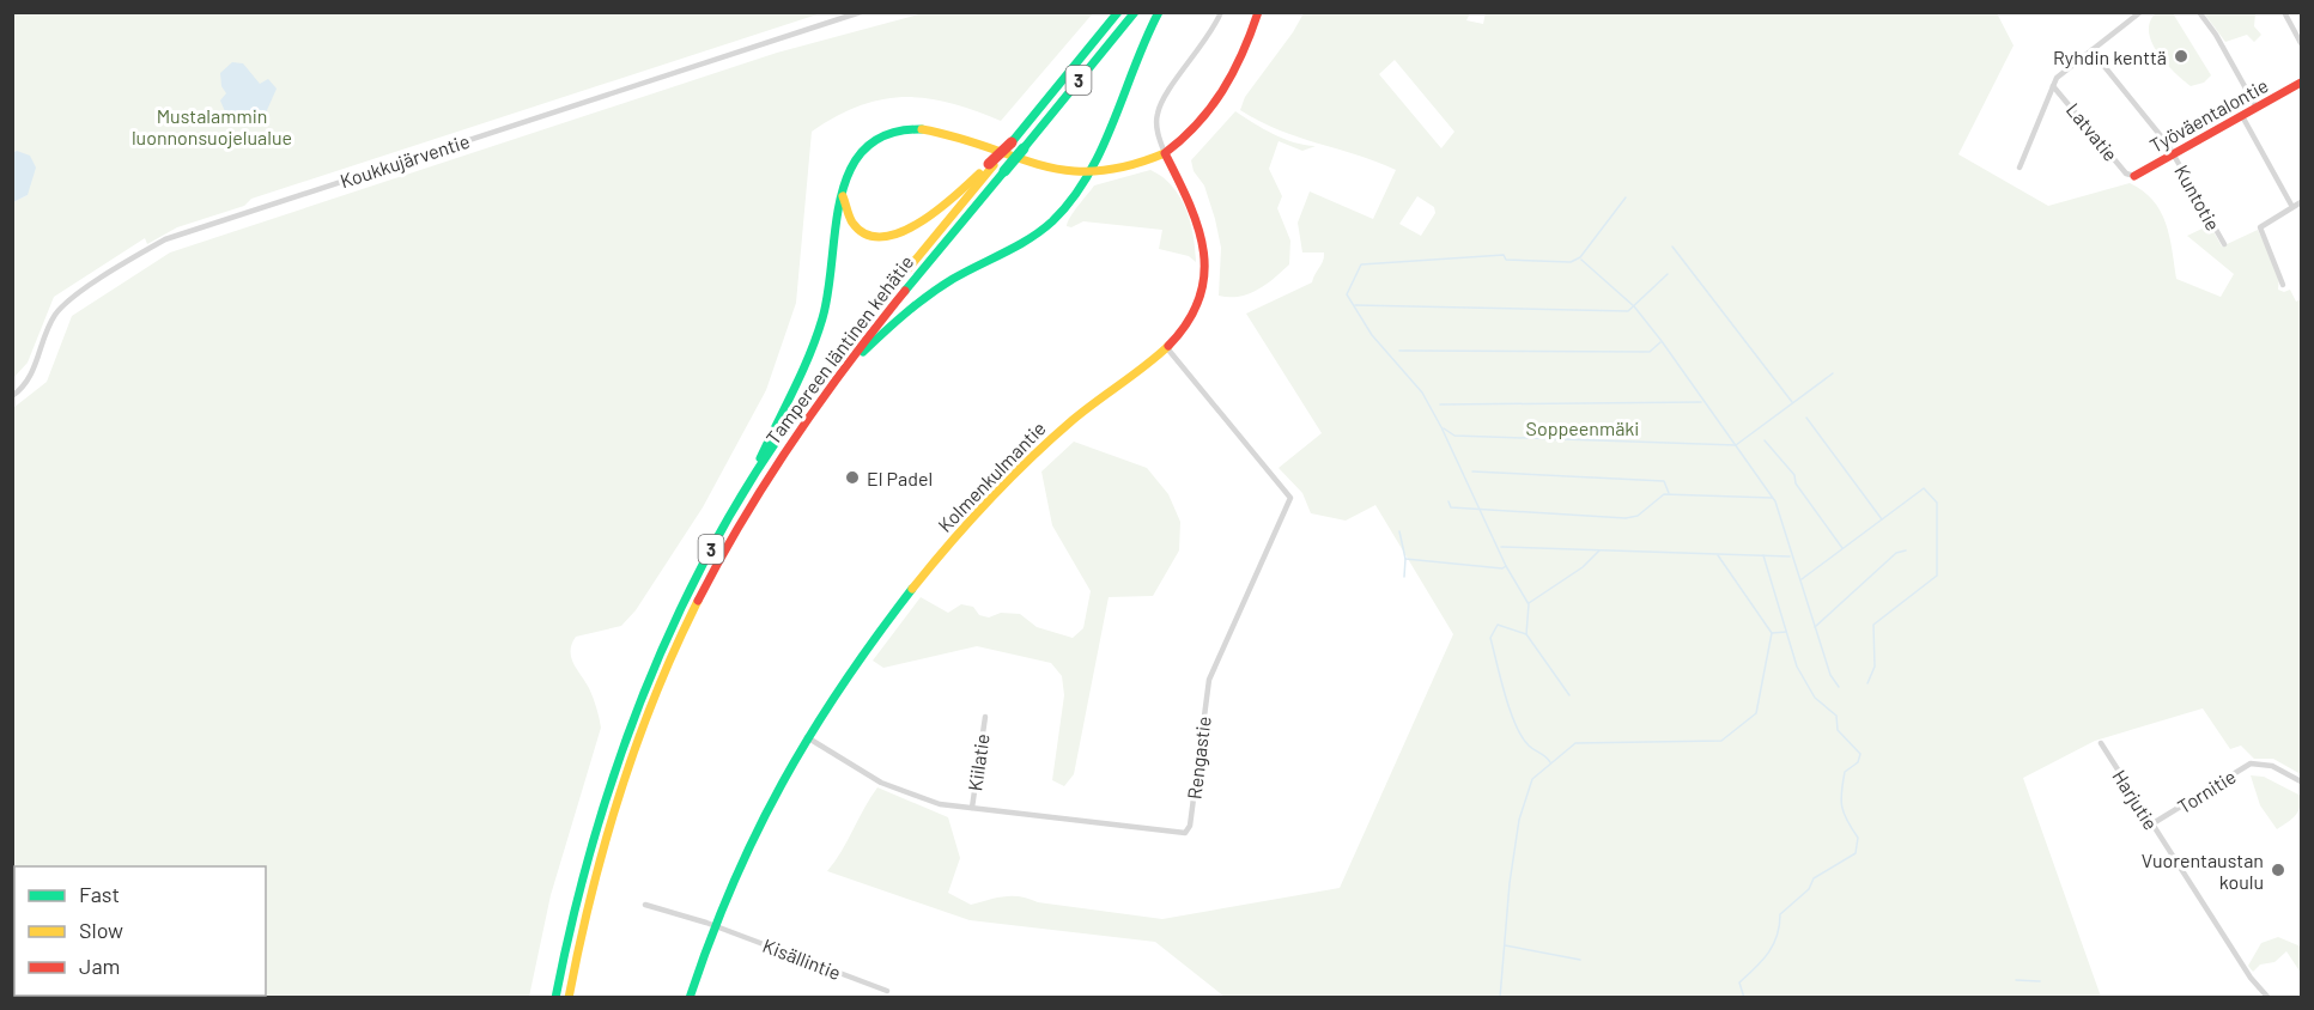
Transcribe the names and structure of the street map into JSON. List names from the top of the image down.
{
  "streets": {
    "main road": [
      "3",
      "Työväentalontie",
      "Tampereen läntinen kehätie",
      "Kolmenkulmantie"
    ],
    "street": [
      "Latvatie",
      "Koukkujärventie",
      "Kuntotie",
      "Rengastie",
      "Kiilatie",
      "Tornitie",
      "Harjutie",
      "Kisällintie"
    ]
  },
  "crossings": [
    ["Työväentalontie", "Latvatie"],
    ["Työväentalontie", "Kuntotie"],
    ["Kolmenkulmantie", "Rengastie"],
    ["Kolmenkulmantie", "Kisällintie"],
    ["Rengastie", "Kiilatie"],
    ["Tornitie", "Harjutie"]
  ],
  "parks": ["Mustalammin luonnonsuojelualue", "Soppeenmäki"],
  "places": ["Ryhdin kenttä", "El Padel", "Vuorentaustan koulu"],
  "legend": ["Fast", "Slow", "Jam"]
}
